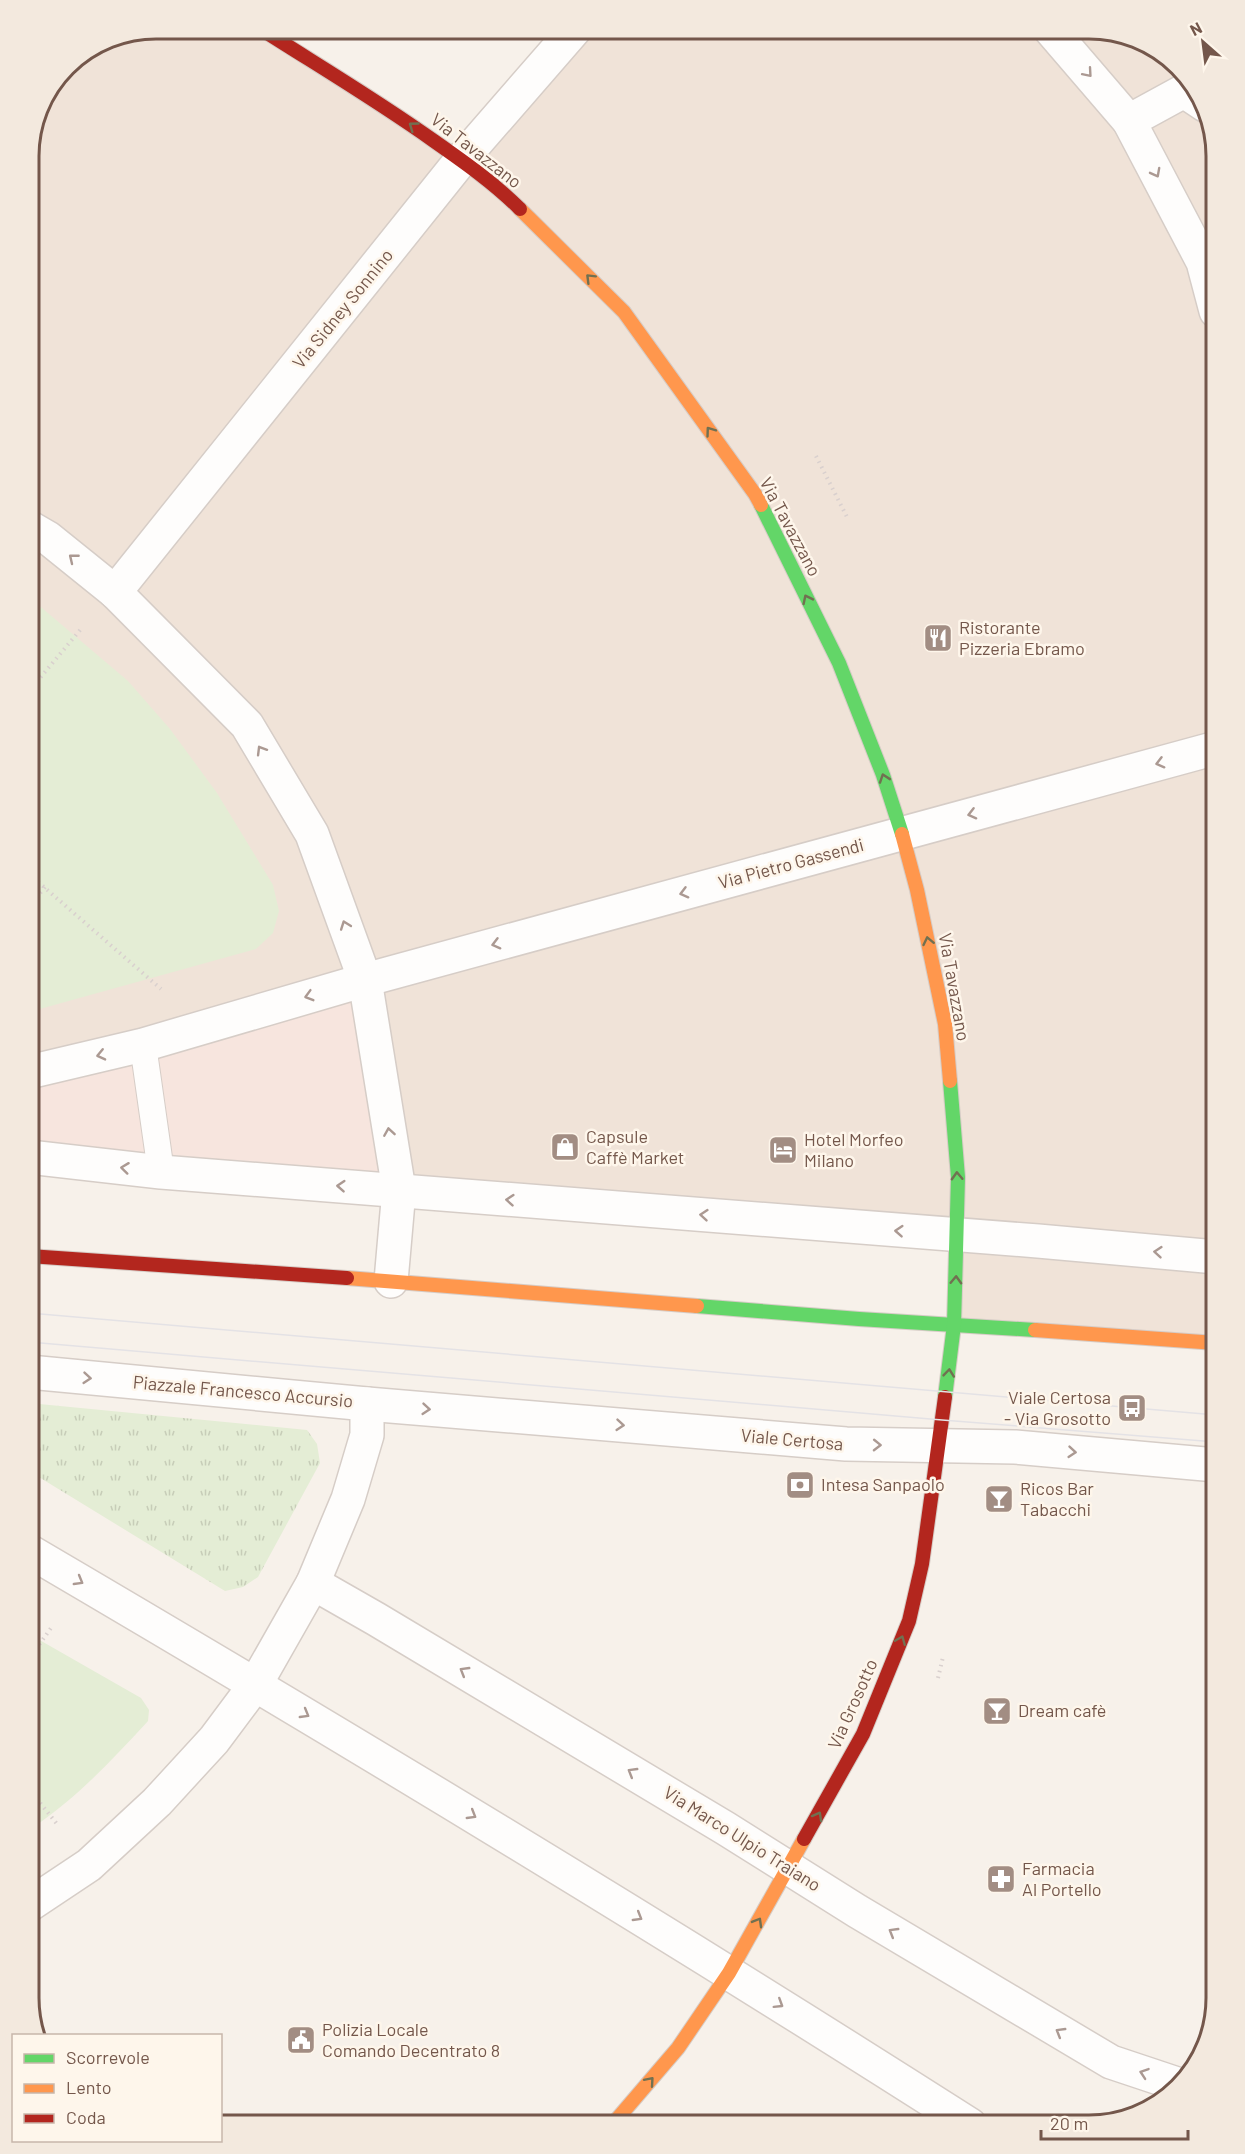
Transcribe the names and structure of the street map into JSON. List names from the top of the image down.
{
  "streets": {
    "street": [
      "Via Tavazzano",
      "Via Sidney Sonnino",
      "Via Pietro Gassendi",
      "Piazzale Francesco Accursio",
      "Viale Certosa",
      "Via Grosotto",
      "Via Marco Ulpio Traiano"
    ]
  },
  "crossings": [
    ["Via Tavazzano", "Via Sidney Sonnino"],
    ["Via Tavazzano", "Via Pietro Gassendi"],
    ["Via Tavazzano", "Via Grosotto"],
    ["Piazzale Francesco Accursio", "Viale Certosa"],
    ["Piazzale Francesco Accursio", "Via Marco Ulpio Traiano"],
    ["Viale Certosa", "Via Grosotto"],
    ["Via Grosotto", "Via Marco Ulpio Traiano"]
  ],
  "one_way": ["Via Tavazzano", "Via Pietro Gassendi", "Via Grosotto"],
  "places": {
    "restaurant": ["Ristorante Pizzeria Ebramo"],
    "shop": ["Capsule Caffè Market"],
    "hotel": ["Hotel Morfeo Milano"],
    "bus stop": ["Viale Certosa - Via Grosotto"],
    "bank": ["Intesa Sanpaolo"],
    "bar": ["Ricos Bar Tabacchi", "Dream cafè"],
    "pharmacy": ["Farmacia Al Portello"],
    "public building": ["Polizia Locale Comando Decentrato 8"]
  },
  "legend": ["Scorrevole", "Lento", "Coda"],
  "scale_bar": "20 m",
  "north": "top left"
}
